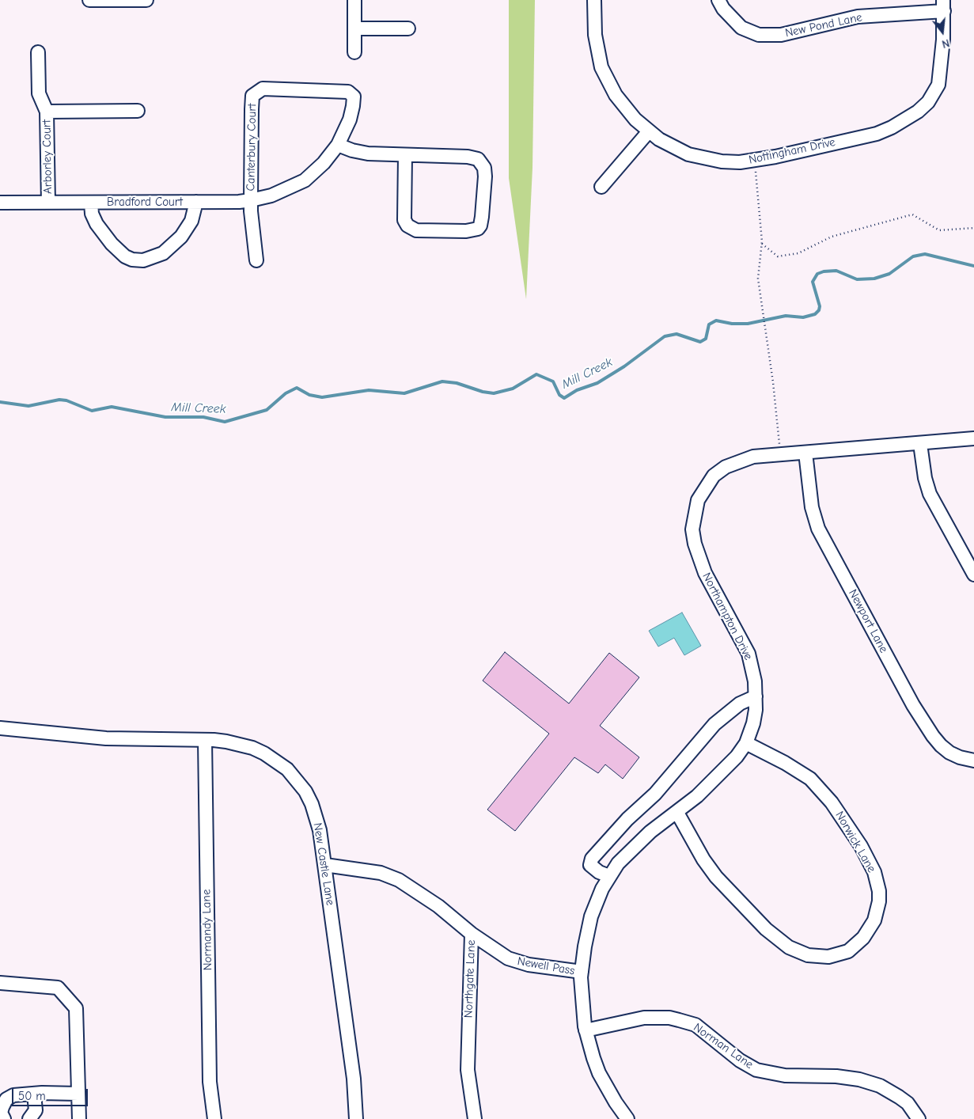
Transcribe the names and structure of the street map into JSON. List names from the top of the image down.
{
  "streets": {
    "street": [
      "New Pond Lane",
      "Canterbury Court",
      "Nottingham Drive",
      "Arborley Court",
      "Bradford Court",
      "Northampton Drive",
      "Newport Lane",
      "Norwick Lane",
      "New Castle Lane",
      "Normandy Lane",
      "Newell Pass",
      "Northgate Lane",
      "Norman Lane"
    ]
  },
  "crossings": [
    ["New Pond Lane", "Nottingham Drive"],
    ["Northampton Drive", "Newport Lane"],
    ["Northampton Drive", "Norwick Lane"],
    ["Northampton Drive", "Newell Pass"],
    ["Northampton Drive", "Norman Lane"],
    ["New Castle Lane", "Normandy Lane"],
    ["New Castle Lane", "Northgate Lane"],
    ["Newell Pass", "Northgate Lane"]
  ],
  "water": ["Mill Creek"],
  "scale_bar": "50 m",
  "north": "bottom"
}
